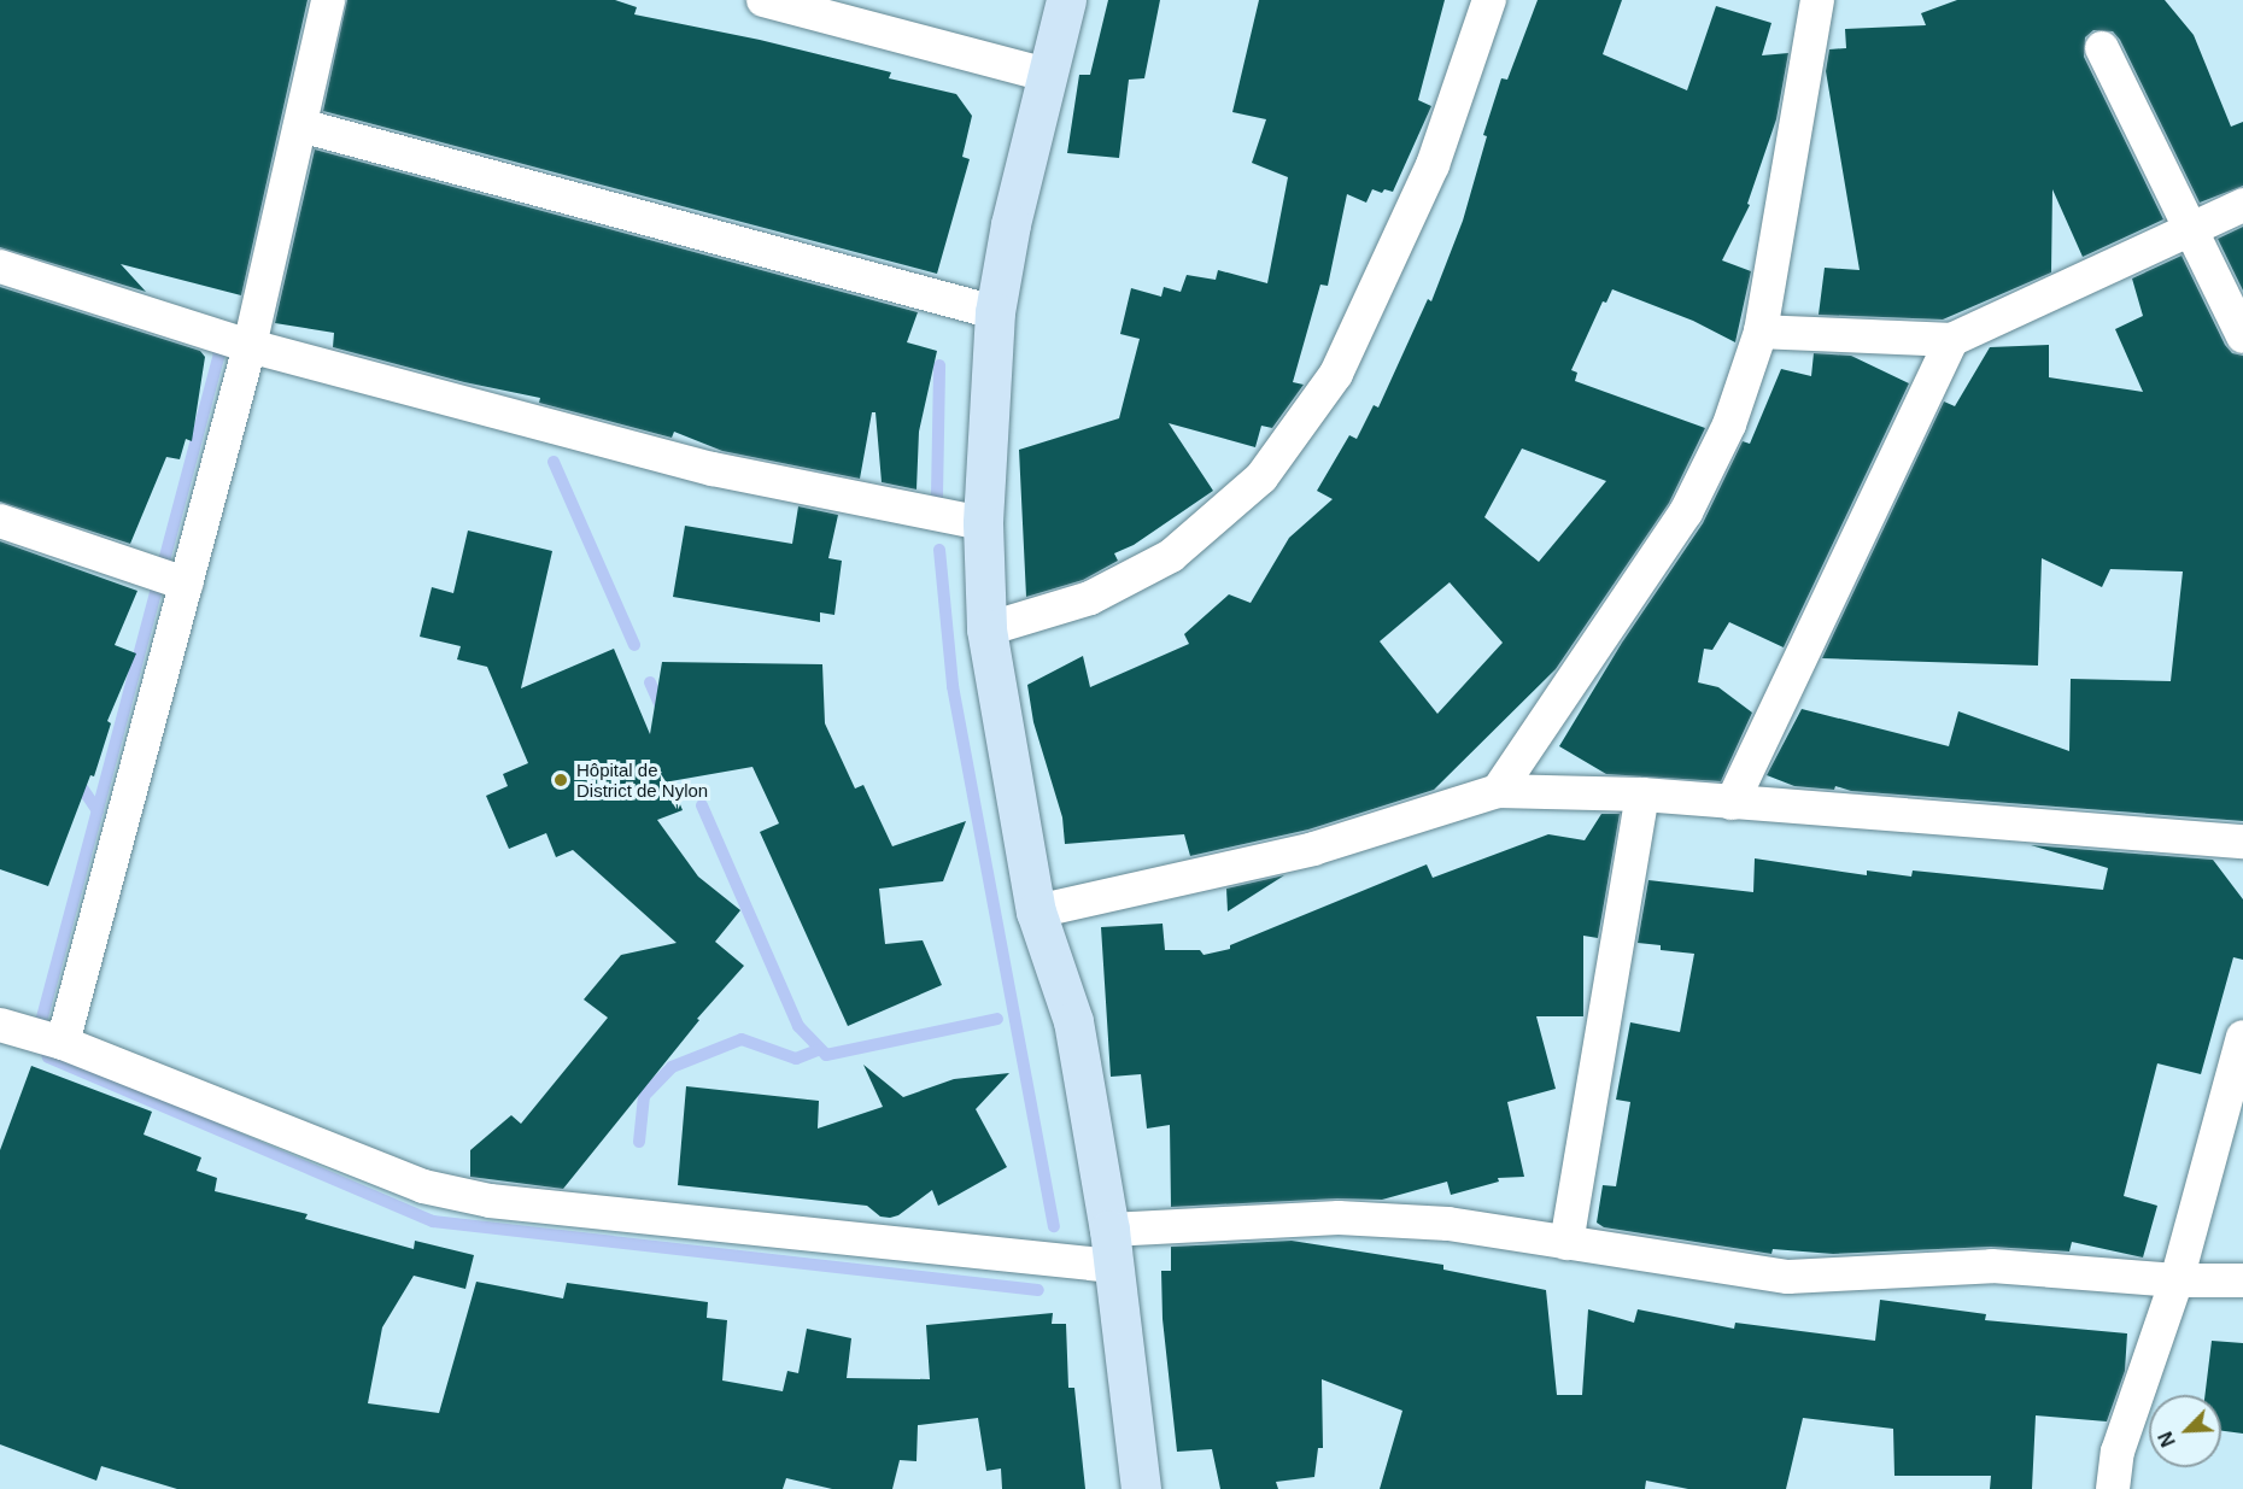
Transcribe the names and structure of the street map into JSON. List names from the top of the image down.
{
  "places": ["Hôpital de District de Nylon"],
  "north": "bottom left"
}
